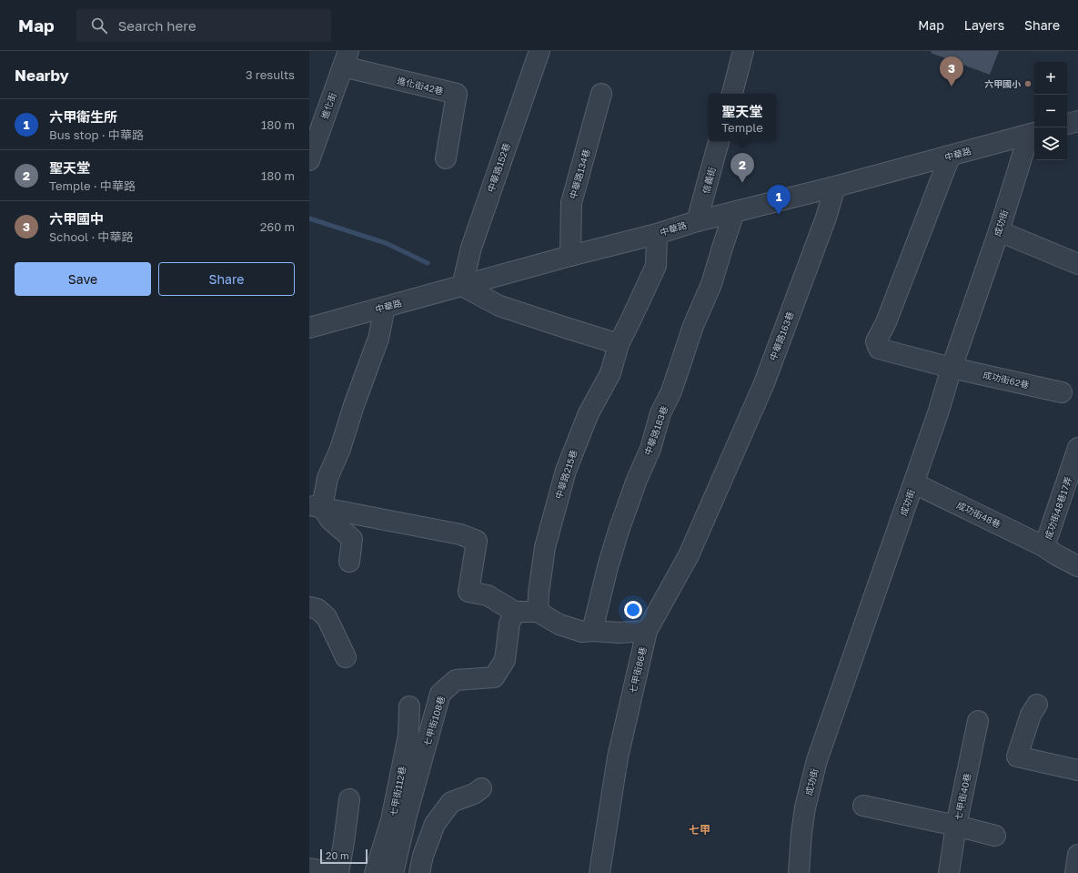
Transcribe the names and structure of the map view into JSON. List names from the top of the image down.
{
  "streets": {
    "street": [
      "進化街42巷",
      "進化街",
      "中華路",
      "中華路152巷",
      "中華路134巷",
      "信義街",
      "成功街",
      "中華路163巷",
      "成功街62巷",
      "中華路183巷",
      "中華路215巷",
      "成功街48巷17弄",
      "成功街48巷",
      "七甲街86巷",
      "七甲街108巷",
      "七甲街112巷",
      "七甲街40巷"
    ]
  },
  "crossings": [
    ["進化街42巷", "進化街"],
    ["中華路", "中華路152巷"],
    ["中華路", "中華路134巷"],
    ["中華路", "信義街"],
    ["中華路", "成功街"],
    ["中華路", "中華路163巷"],
    ["中華路", "成功街62巷"],
    ["中華路", "中華路183巷"],
    ["中華路", "中華路215巷"],
    ["成功街", "成功街62巷"],
    ["成功街", "成功街48巷"],
    ["中華路163巷", "七甲街86巷"],
    ["成功街48巷17弄", "成功街48巷"]
  ],
  "districts": ["七甲"],
  "places": ["六甲國小"],
  "scale_bar": "20 m",
  "page": {
    "header": "Map",
    "search": "Search here",
    "nav": ["Map", "Layers", "Share"],
    "heading": ["Nearby", "3 results"],
    "pins": ["3", "2", "1"],
    "map_buttons": ["+", "−"],
    "popup": ["聖天堂", "Temple"],
    "list": [
      {
        "mark": "1",
        "name": "六甲衛生所",
        "note": "Bus stop · 中華路",
        "value": "180 m"
      },
      {
        "mark": "2",
        "name": "聖天堂",
        "note": "Temple · 中華路",
        "value": "180 m"
      },
      {
        "mark": "3",
        "name": "六甲國中",
        "note": "School · 中華路",
        "value": "260 m"
      }
    ],
    "buttons": ["Save", "Share"],
    "scale": "20 m"
  }
}
